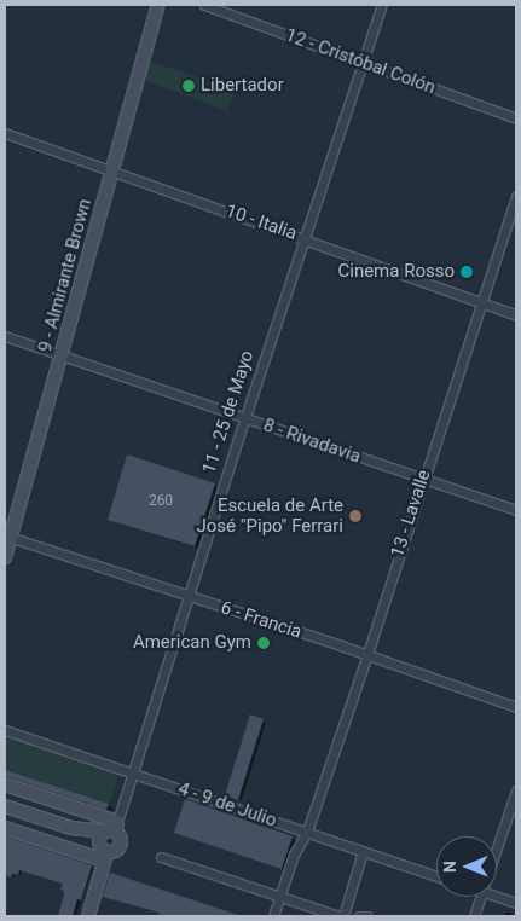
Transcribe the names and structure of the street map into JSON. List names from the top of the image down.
{
  "streets": {
    "street": [
      "12 - Cristóbal Colón",
      "10 - Italia",
      "9 - Almirante Brown",
      "11 - 25 de Mayo",
      "8 - Rivadavia",
      "13 - Lavalle",
      "6 - Francia",
      "4 - 9 de Julio"
    ]
  },
  "crossings": [
    ["12 - Cristóbal Colón", "11 - 25 de Mayo"],
    ["10 - Italia", "9 - Almirante Brown"],
    ["10 - Italia", "11 - 25 de Mayo"],
    ["10 - Italia", "13 - Lavalle"],
    ["9 - Almirante Brown", "8 - Rivadavia"],
    ["9 - Almirante Brown", "6 - Francia"],
    ["11 - 25 de Mayo", "8 - Rivadavia"],
    ["11 - 25 de Mayo", "6 - Francia"],
    ["11 - 25 de Mayo", "4 - 9 de Julio"],
    ["8 - Rivadavia", "13 - Lavalle"],
    ["13 - Lavalle", "6 - Francia"],
    ["13 - Lavalle", "4 - 9 de Julio"]
  ],
  "places": [
    "Libertador",
    "Cinema Rosso",
    "Escuela de Arte José \"Pipo\" Ferrari",
    "American Gym"
  ],
  "house_numbers": ["260"],
  "north": "left"
}
